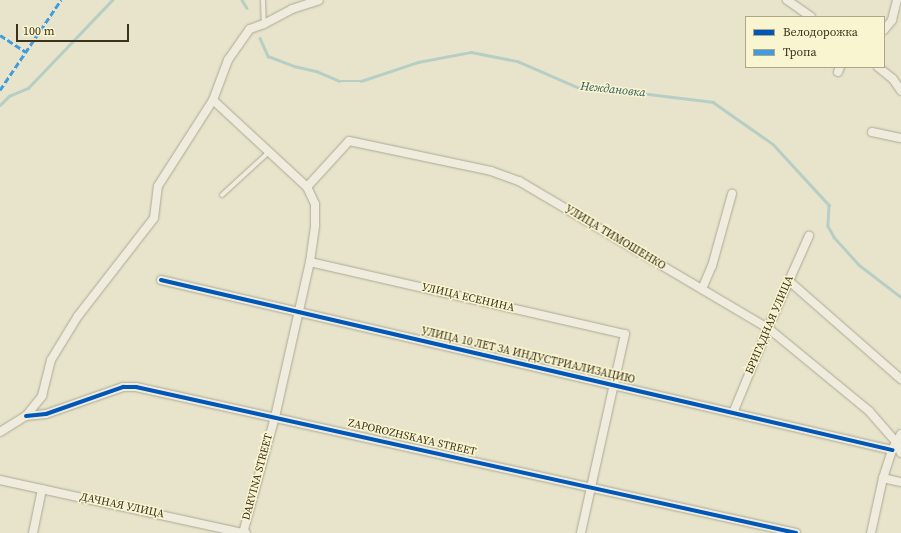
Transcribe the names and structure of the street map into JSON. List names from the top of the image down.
{
  "streets": {
    "street": [
      "УЛИЦА ТИМОШЕНКО",
      "УЛИЦА ЕСЕНИНА",
      "БРИГАДНАЯ УЛИЦА",
      "УЛИЦА 10 ЛЕТ ЗА ИНДУСТРИАЛИЗАЦИЮ",
      "ZAPOROZHSKAYA STREET",
      "DARVINA STREET",
      "ДАЧНАЯ УЛИЦА"
    ]
  },
  "crossings": [
    ["УЛИЦА ТИМОШЕНКО", "БРИГАДНАЯ УЛИЦА"],
    ["УЛИЦА ТИМОШЕНКО", "DARVINA STREET"],
    ["УЛИЦА ЕСЕНИНА", "УЛИЦА 10 ЛЕТ ЗА ИНДУСТРИАЛИЗАЦИЮ"],
    ["УЛИЦА ЕСЕНИНА", "DARVINA STREET"],
    ["БРИГАДНАЯ УЛИЦА", "УЛИЦА 10 ЛЕТ ЗА ИНДУСТРИАЛИЗАЦИЮ"],
    ["УЛИЦА 10 ЛЕТ ЗА ИНДУСТРИАЛИЗАЦИЮ", "DARVINA STREET"],
    ["ZAPOROZHSKAYA STREET", "DARVINA STREET"],
    ["DARVINA STREET", "ДАЧНАЯ УЛИЦА"]
  ],
  "water": ["Неждановка"],
  "legend": ["Велодорожка", "Тропа"],
  "scale_bar": "100 m"
}
